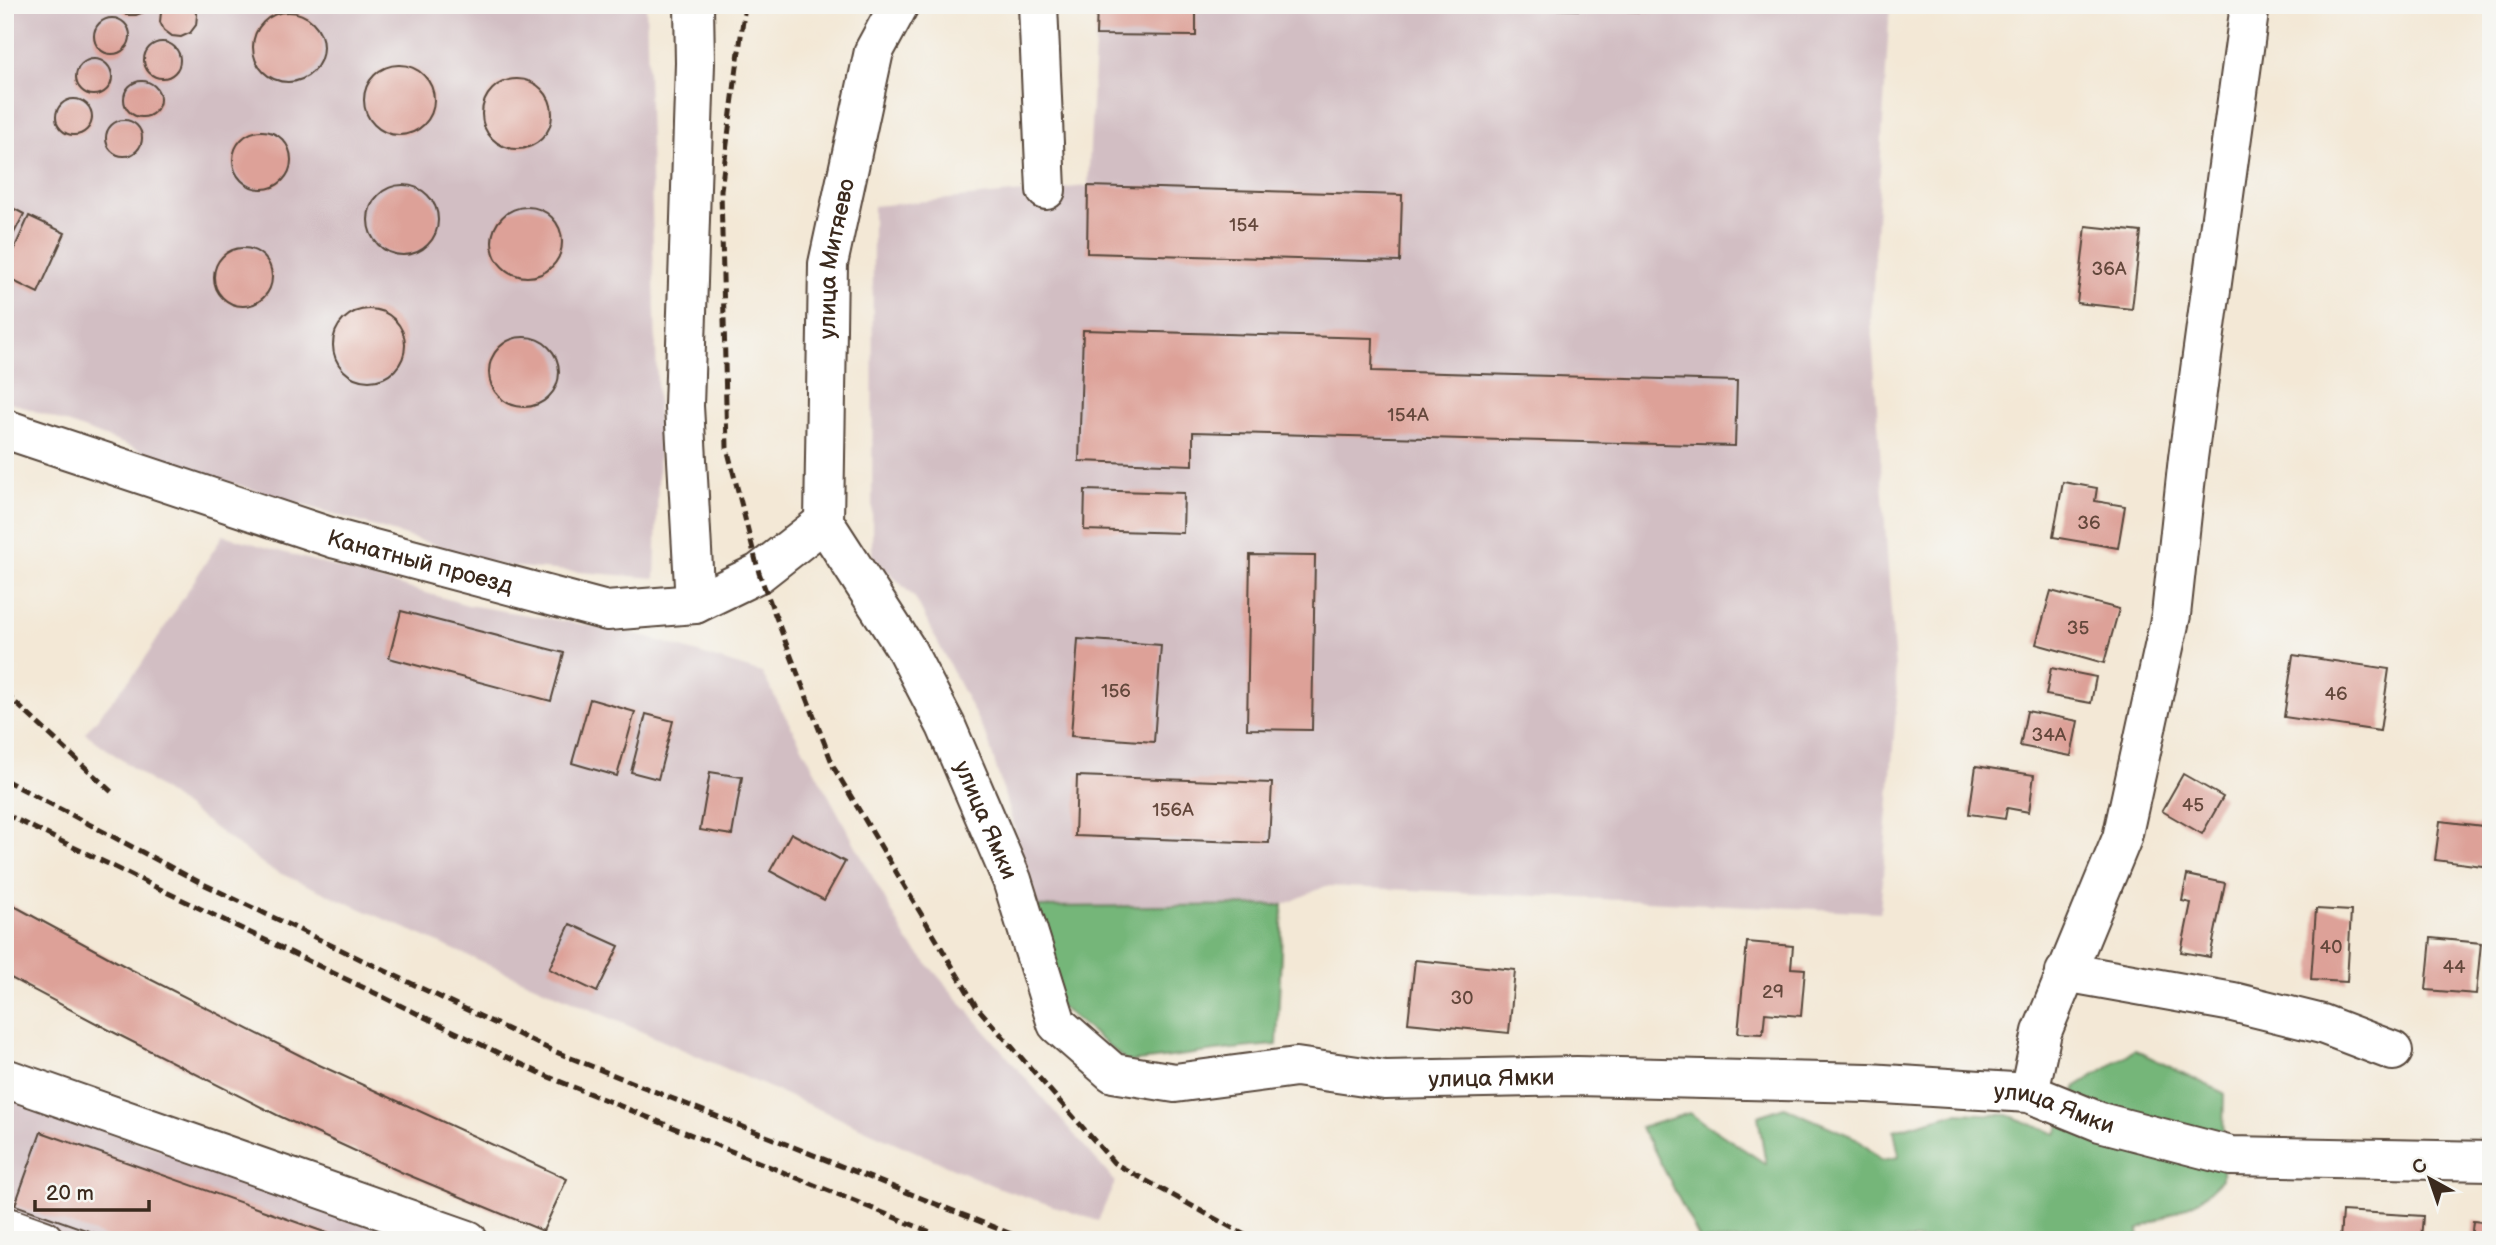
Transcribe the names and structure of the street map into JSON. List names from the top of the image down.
{
  "streets": {
    "street": ["улица Митяево", "Канатный проезд", "улица Ямки"]
  },
  "crossings": [
    ["улица Митяево", "Канатный проезд"],
    ["улица Митяево", "улица Ямки"],
    ["Канатный проезд", "улица Ямки"]
  ],
  "house_numbers": [
    "154",
    "36А",
    "154А",
    "36",
    "35",
    "156",
    "46",
    "34А",
    "45",
    "156А",
    "40",
    "44",
    "29",
    "30"
  ],
  "scale_bar": "20 m",
  "north": "top left"
}
